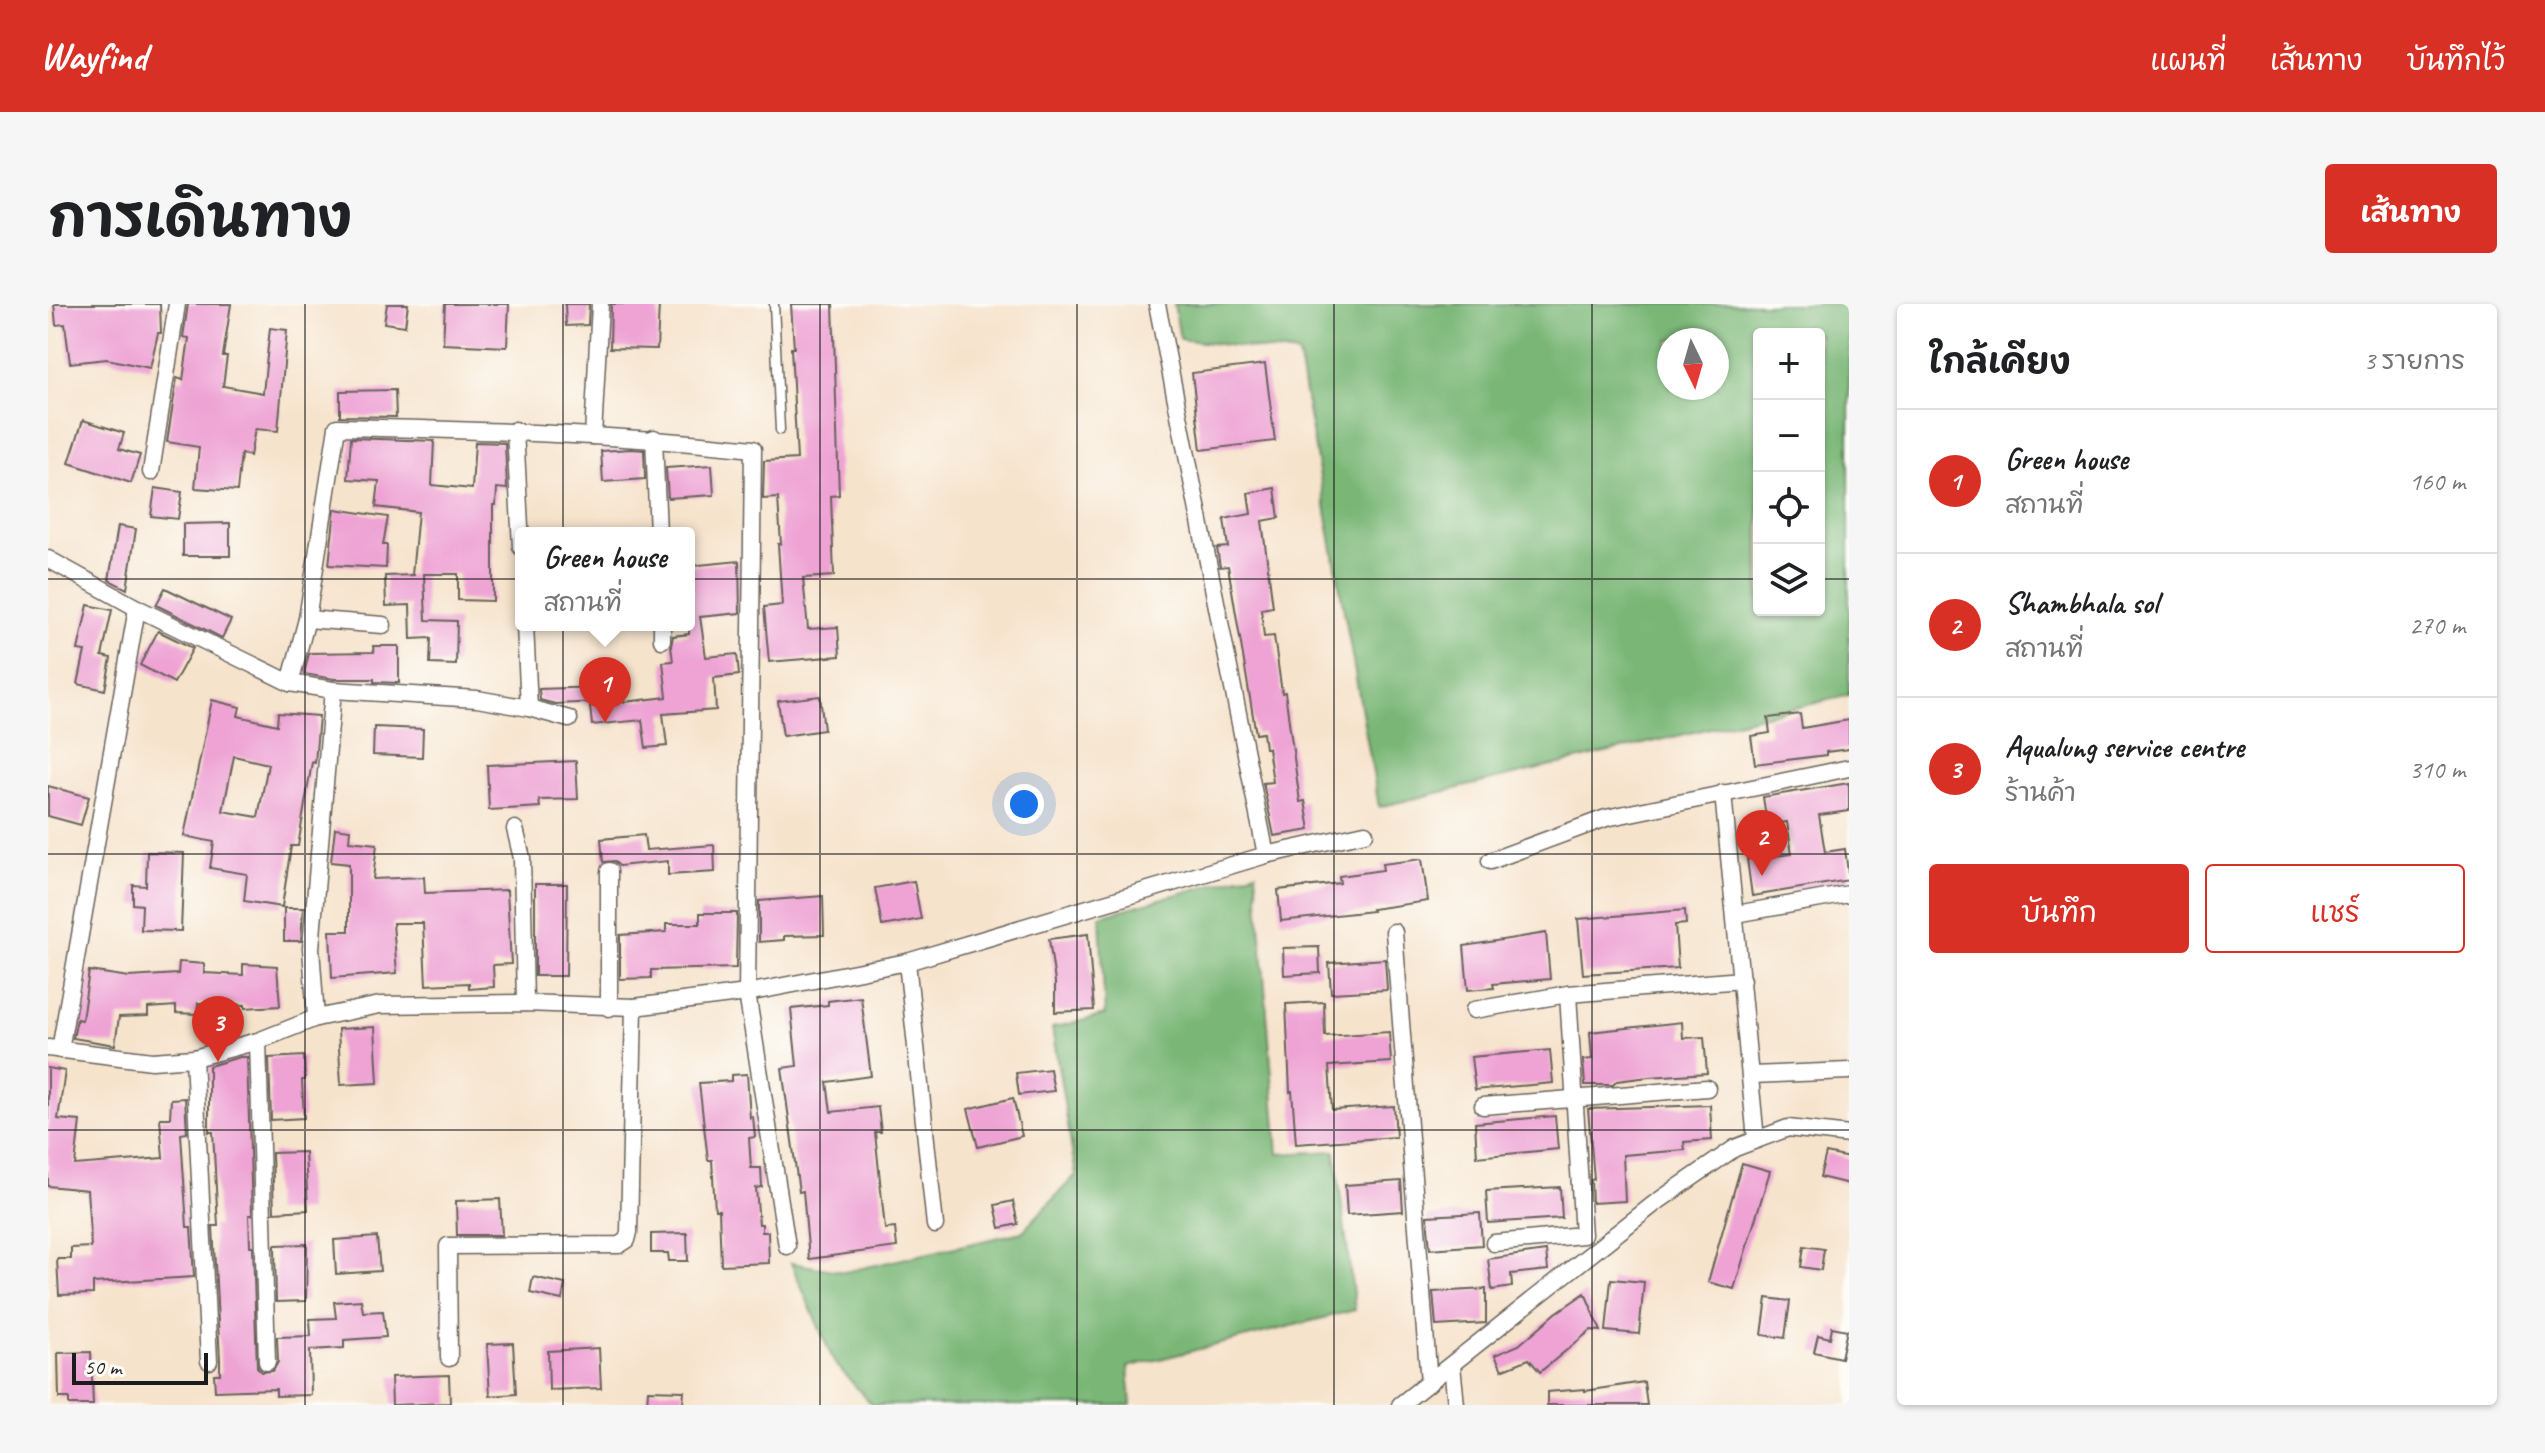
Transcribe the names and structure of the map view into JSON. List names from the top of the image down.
{
  "scale_bar": "50 m",
  "north": "bottom",
  "page": {
    "header": "Wayfind",
    "nav": ["แผนที่", "เส้นทาง", "บันทึกไว้"],
    "title": "การเดินทาง",
    "buttons": [
      "เส้นทาง",
      ["บันทึก", "แชร์"]
    ],
    "heading": ["ใกล้เคียง", "3 รายการ"],
    "map_buttons": ["+", "−"],
    "list": [
      {
        "mark": "1",
        "name": "Green house",
        "note": "สถานที่",
        "value": "160 m"
      },
      {
        "mark": "2",
        "name": "Shambhala sol",
        "note": "สถานที่",
        "value": "270 m"
      },
      {
        "mark": "3",
        "name": "Aqualung service centre",
        "note": "ร้านค้า",
        "value": "310 m"
      }
    ],
    "popup": ["Green house", "สถานที่"],
    "pins": ["1", "2", "3"],
    "scale": "50 m"
  }
}
